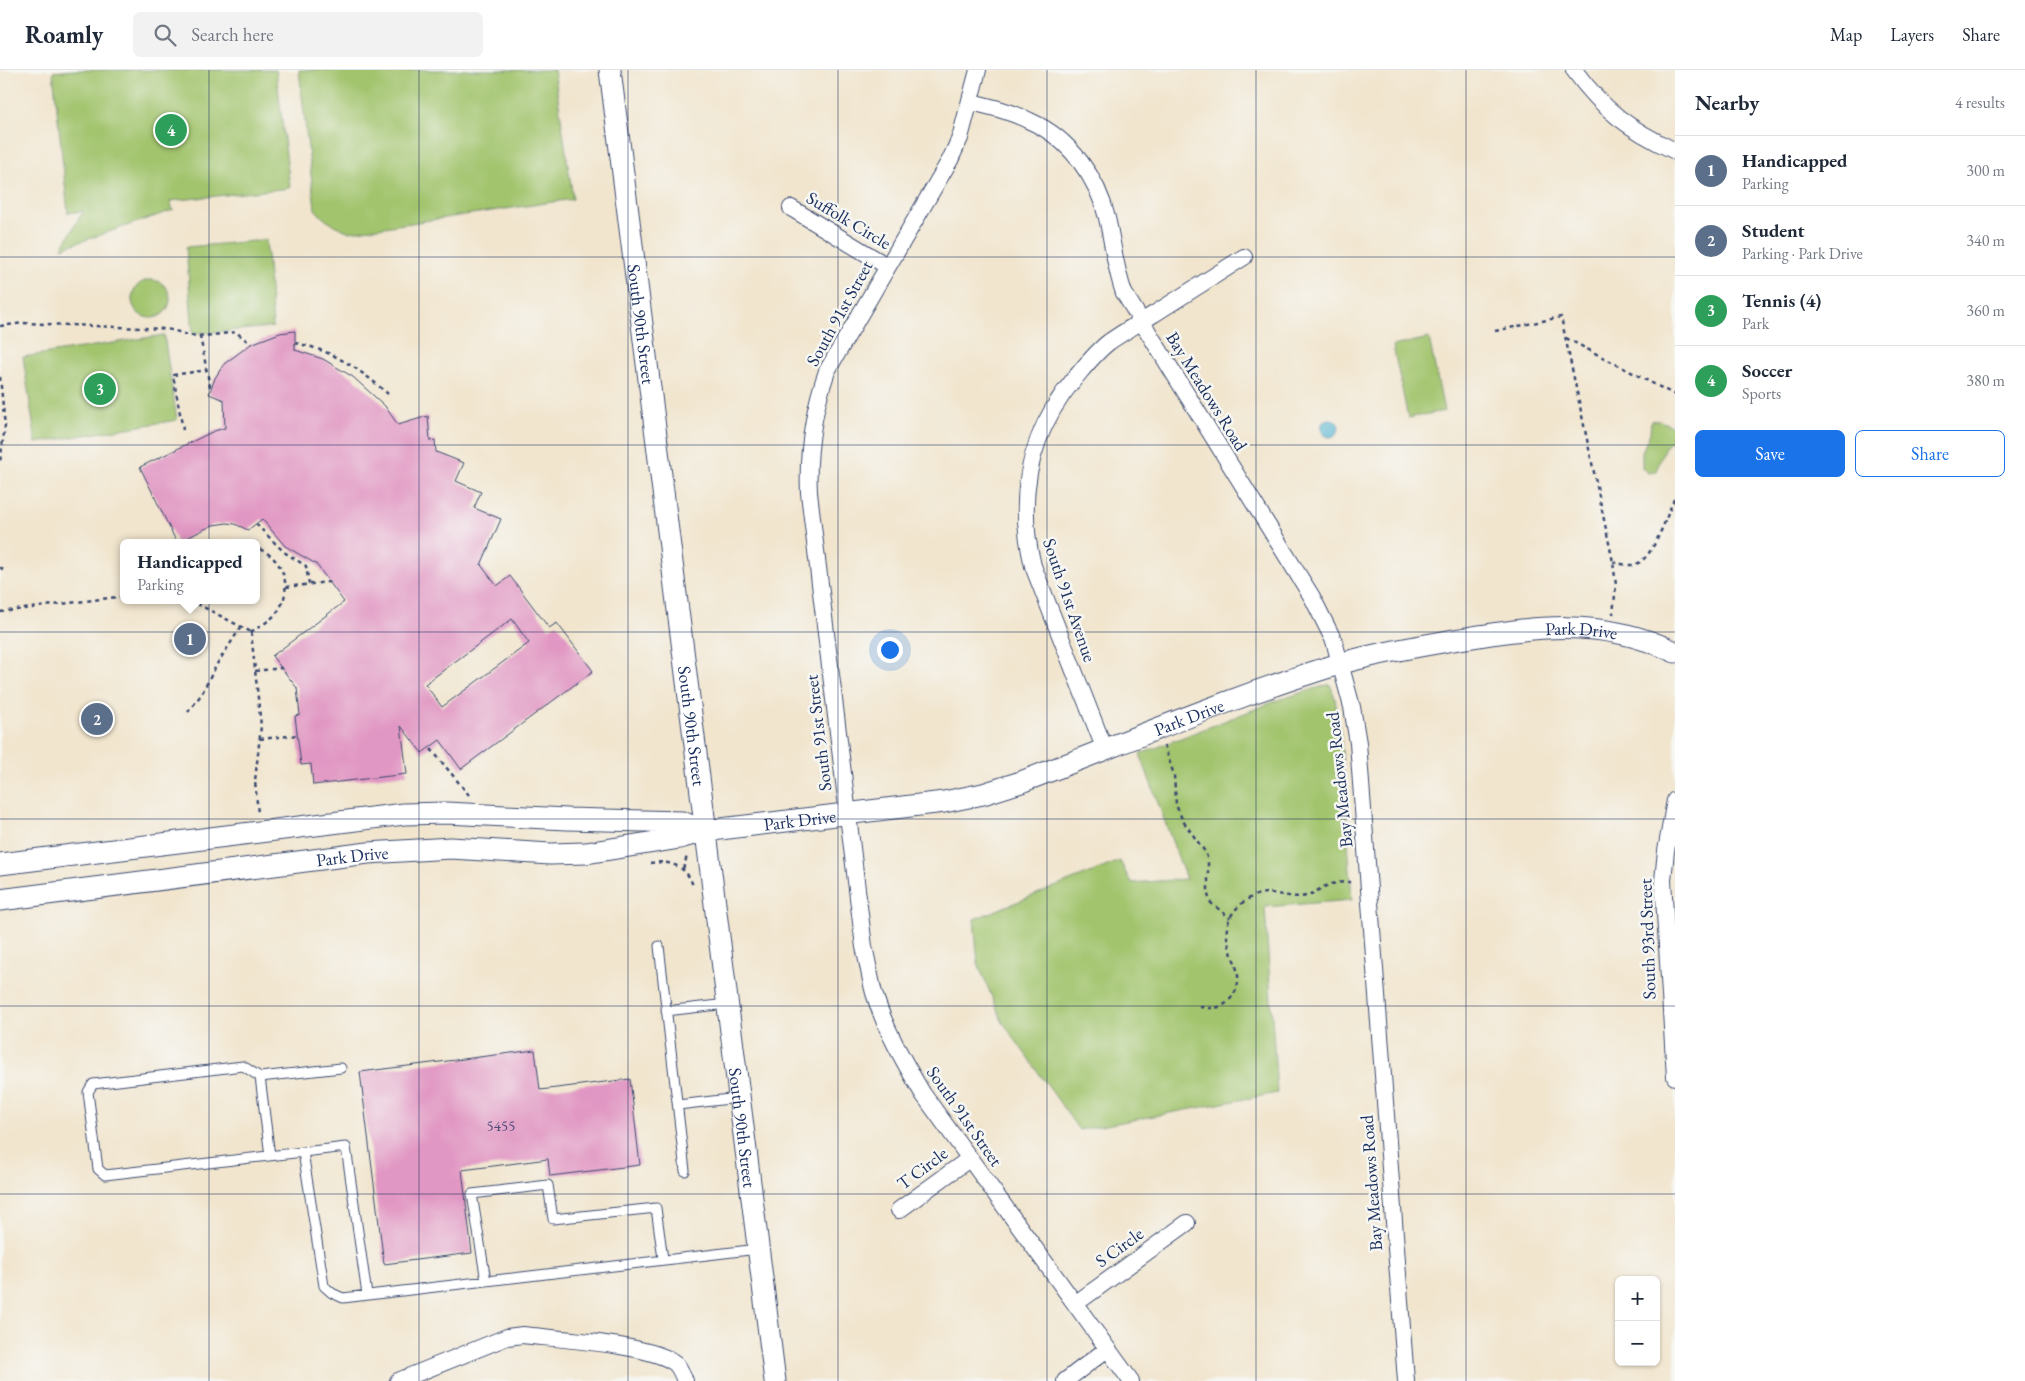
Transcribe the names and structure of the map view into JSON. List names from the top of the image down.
{
  "streets": {
    "street": [
      "Suffolk Circle",
      "South 91st Street",
      "South 90th Street",
      "Bay Meadows Road",
      "South 91st Avenue",
      "Park Drive",
      "South 93rd Street",
      "T Circle",
      "S Circle"
    ]
  },
  "crossings": [
    ["Suffolk Circle", "South 91st Street"],
    ["South 91st Street", "Bay Meadows Road"],
    ["South 91st Street", "Park Drive"],
    ["South 91st Street", "T Circle"],
    ["South 91st Street", "S Circle"],
    ["South 90th Street", "Park Drive"],
    ["Bay Meadows Road", "South 91st Avenue"],
    ["Bay Meadows Road", "Park Drive"],
    ["South 91st Avenue", "Park Drive"]
  ],
  "house_numbers": ["5455"],
  "page": {
    "header": "Roamly",
    "search": "Search here",
    "nav": ["Map", "Layers", "Share"],
    "heading": ["Nearby", "4 results"],
    "pins": [
      "4",
      "3",
      "1",
      "2"
    ],
    "list": [
      {
        "mark": "1",
        "name": "Handicapped",
        "note": "Parking",
        "value": "300 m"
      },
      {
        "mark": "2",
        "name": "Student",
        "note": "Parking · Park Drive",
        "value": "340 m"
      },
      {
        "mark": "3",
        "name": "Tennis (4)",
        "note": "Park",
        "value": "360 m"
      },
      {
        "mark": "4",
        "name": "Soccer",
        "note": "Sports",
        "value": "380 m"
      }
    ],
    "buttons": ["Save", "Share"],
    "popup": ["Handicapped", "Parking"],
    "map_buttons": ["+", "−"]
  }
}
